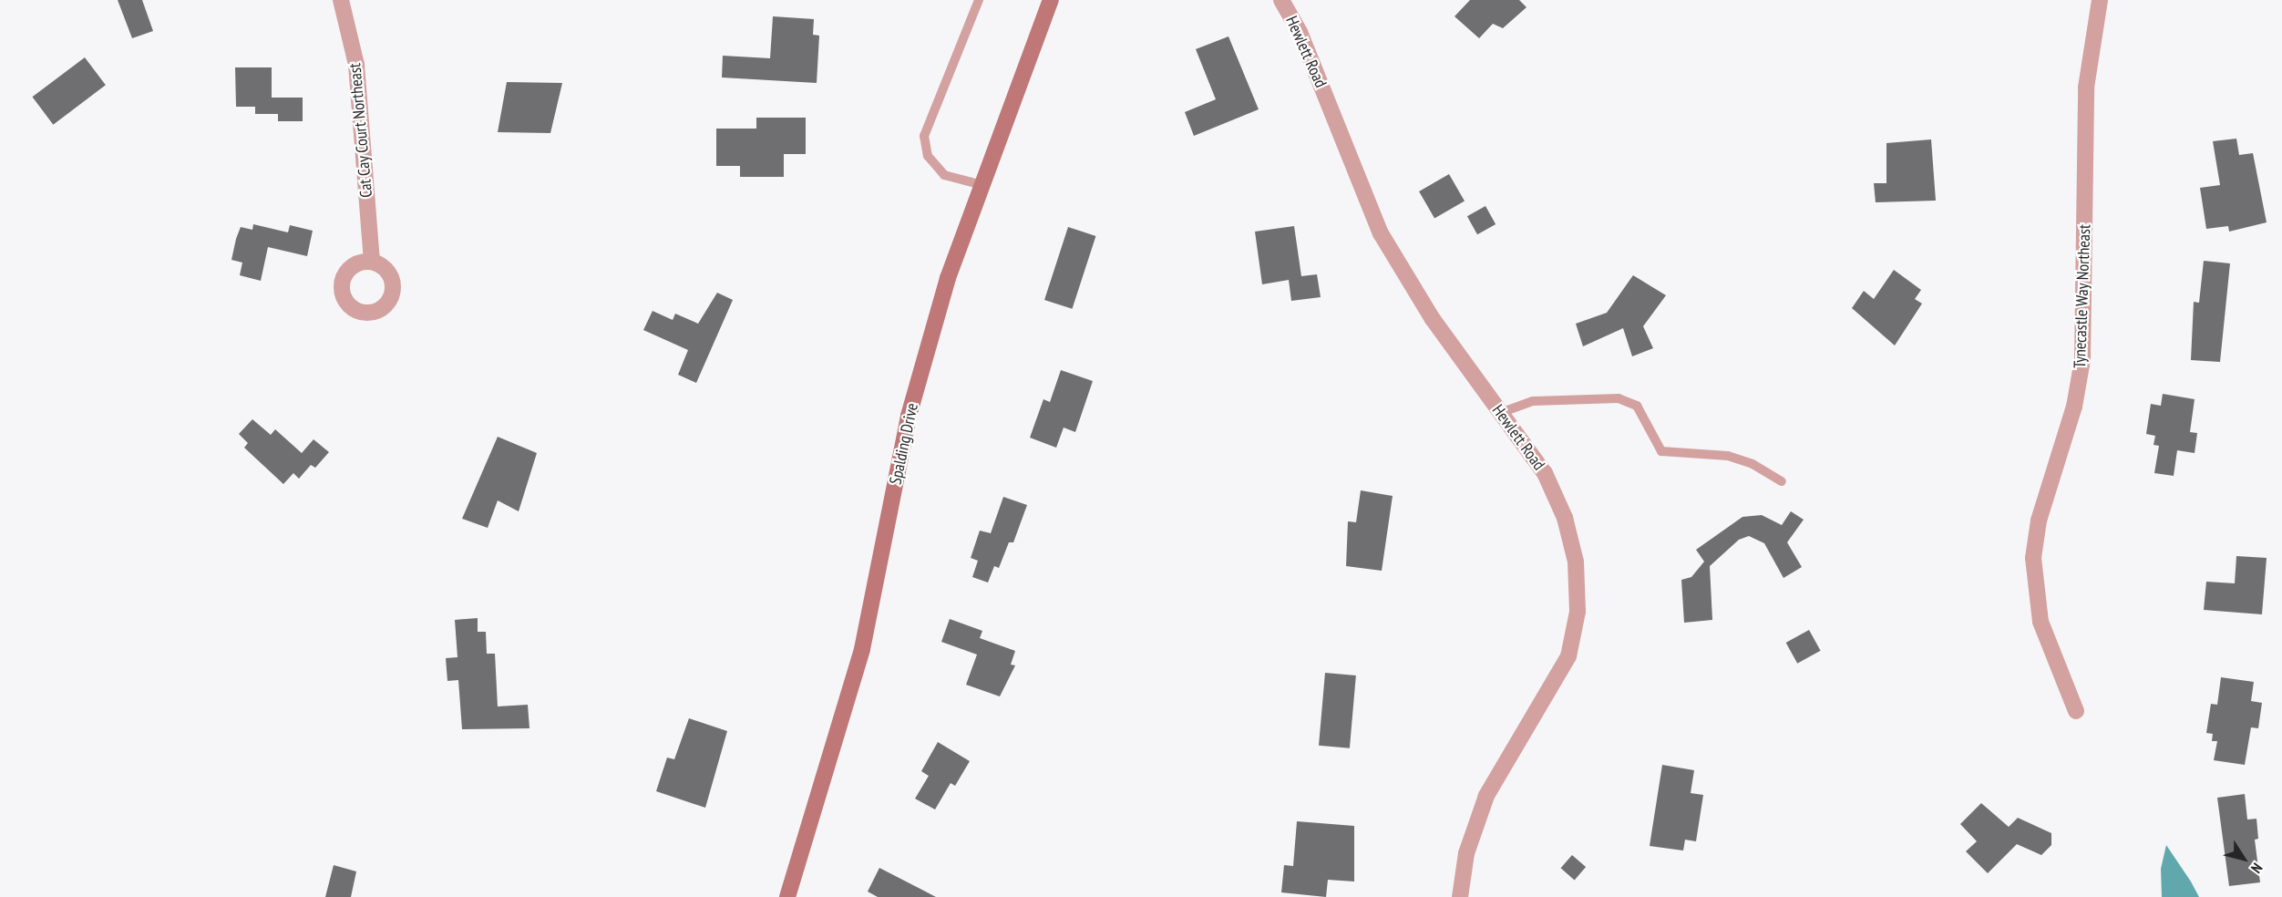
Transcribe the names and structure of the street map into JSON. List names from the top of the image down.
{
  "streets": {
    "street": [
      "Hewlett Road",
      "Cat Cay Court Northeast",
      "Tynecastle Way Northeast",
      "Spalding Drive"
    ]
  },
  "north": "bottom right"
}
